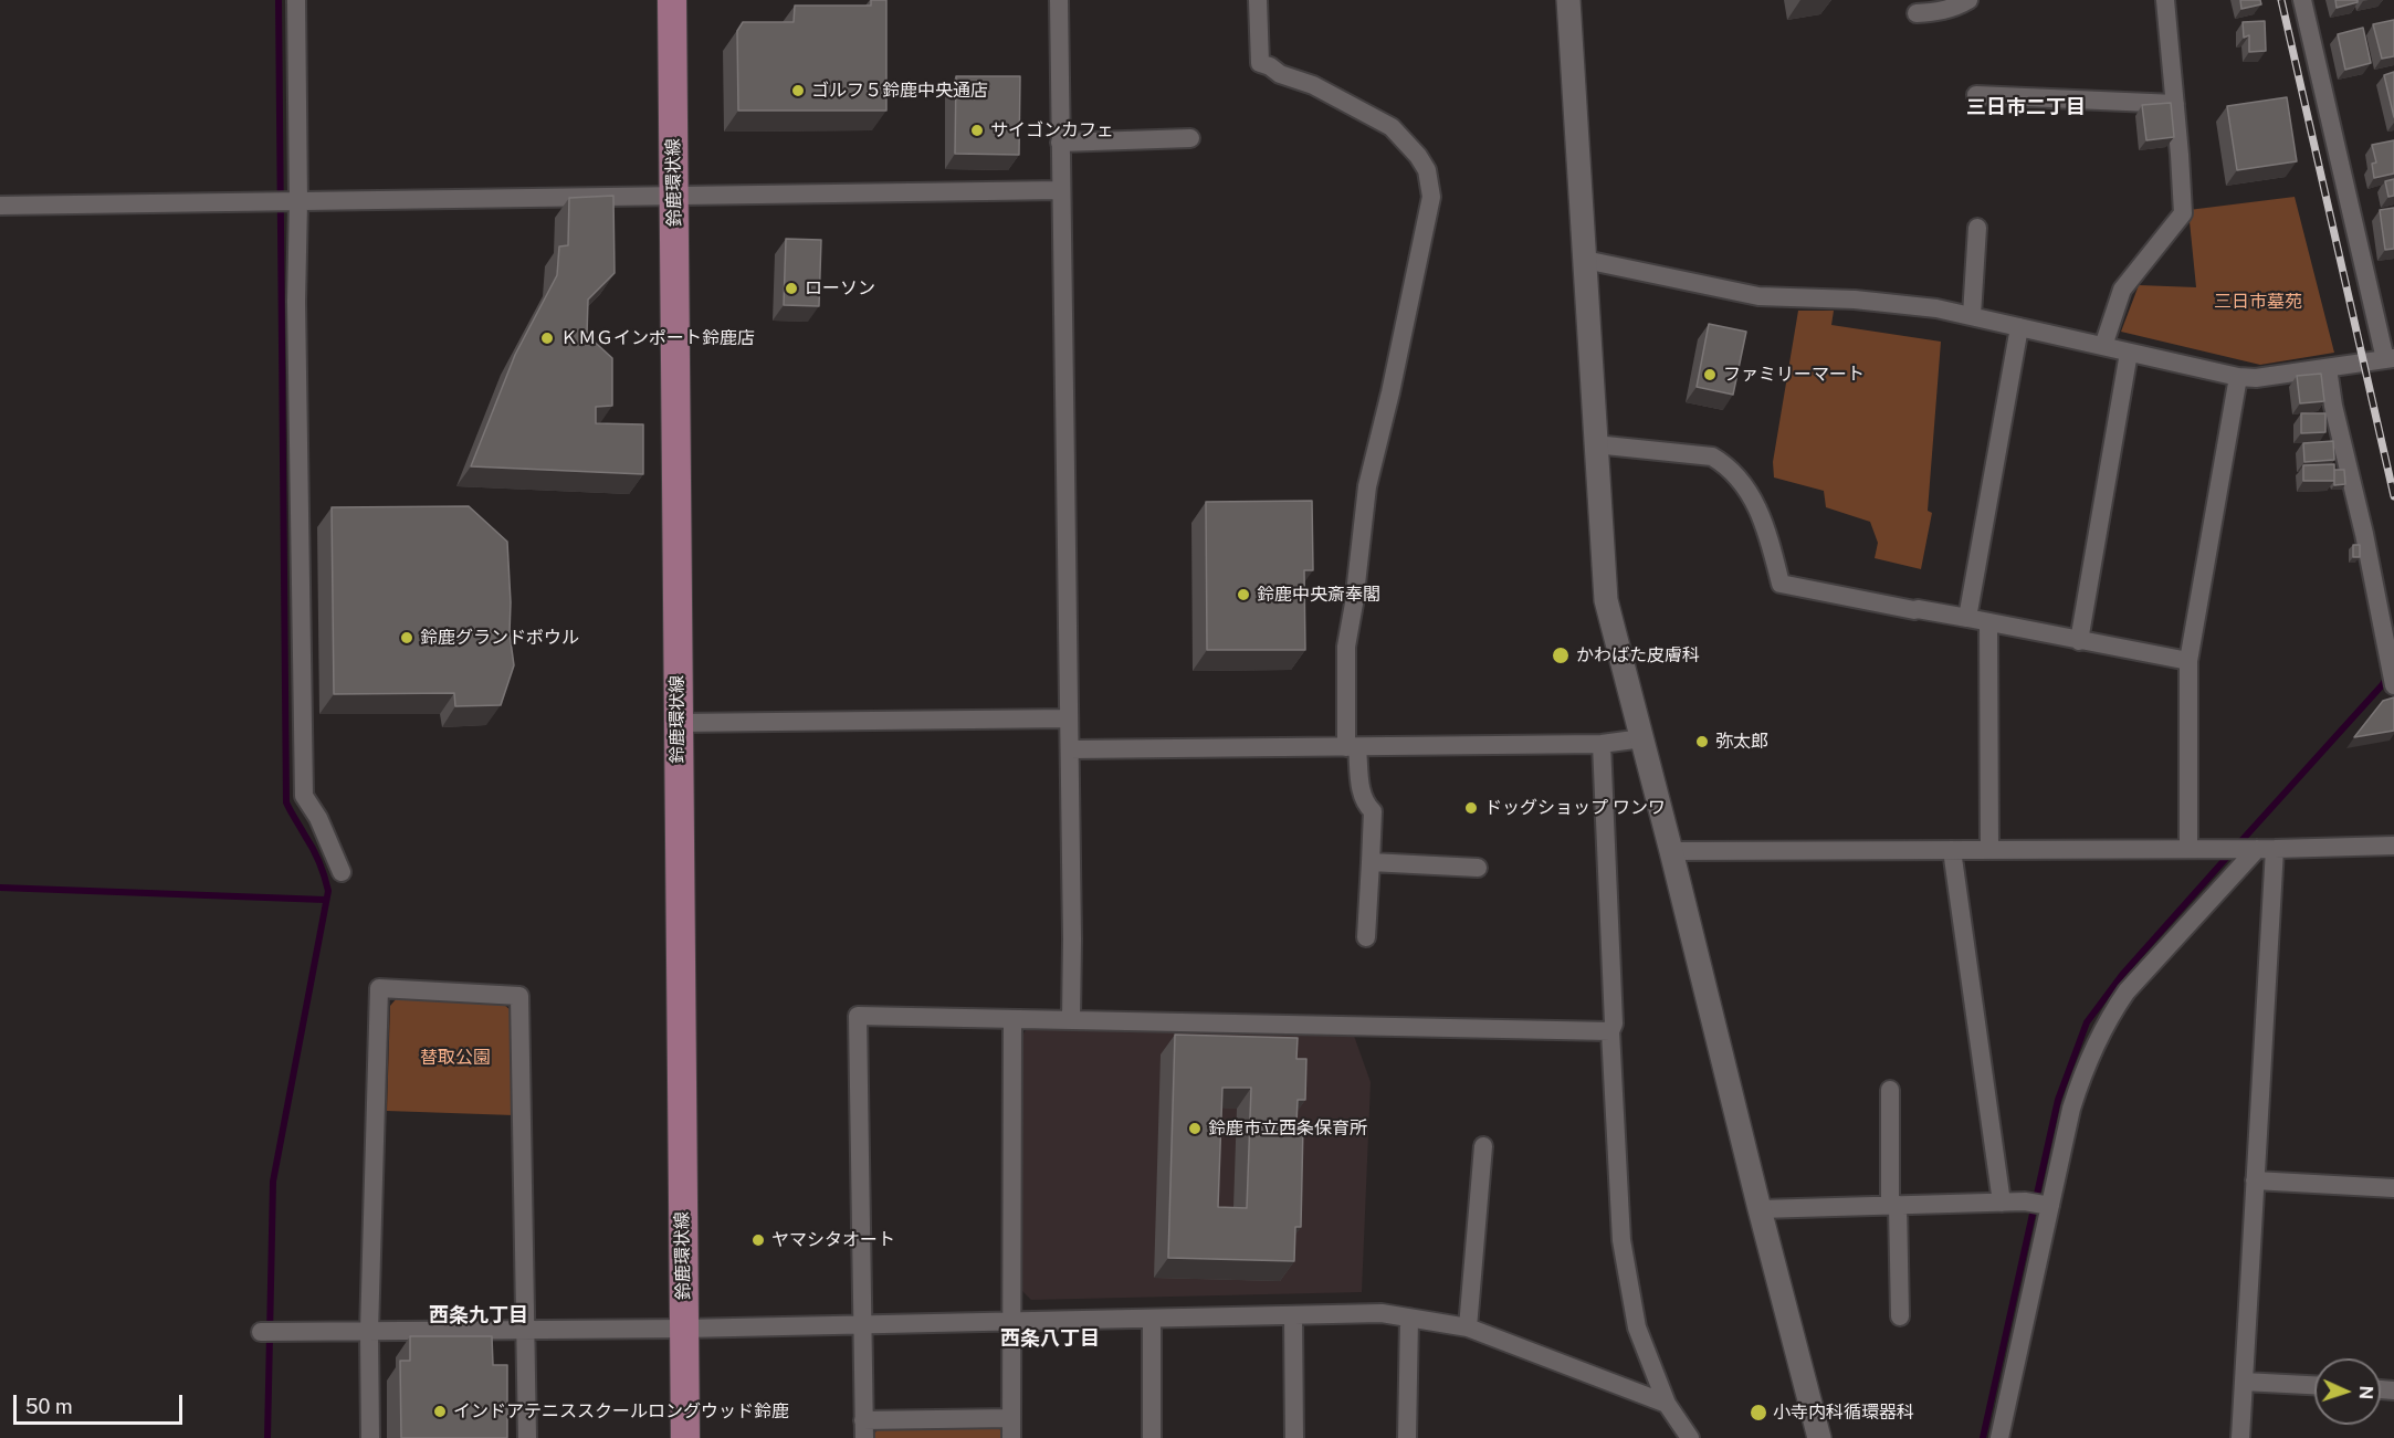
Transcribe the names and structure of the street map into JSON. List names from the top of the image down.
{
  "streets": {
    "main road": ["鈴鹿環状線"]
  },
  "districts": ["三日市二丁目", "西条九丁目", "西条八丁目"],
  "parks": ["三日市墓苑", "替取公園"],
  "places": [
    "ゴルフ５鈴鹿中央通店",
    "サイゴンカフェ",
    "ローソン",
    "ＫＭＧインポート鈴鹿店",
    "ファミリーマート",
    "鈴鹿中央斎奉閣",
    "鈴鹿グランドボウル",
    "かわばた皮膚科",
    "弥太郎",
    "ドッグショップ ワンワ",
    "鈴鹿市立西条保育所",
    "ヤマシタオート",
    "インドアテニススクールロングウッド鈴鹿",
    "小寺内科循環器科"
  ],
  "scale_bar": "50 m",
  "north": "right"
}
